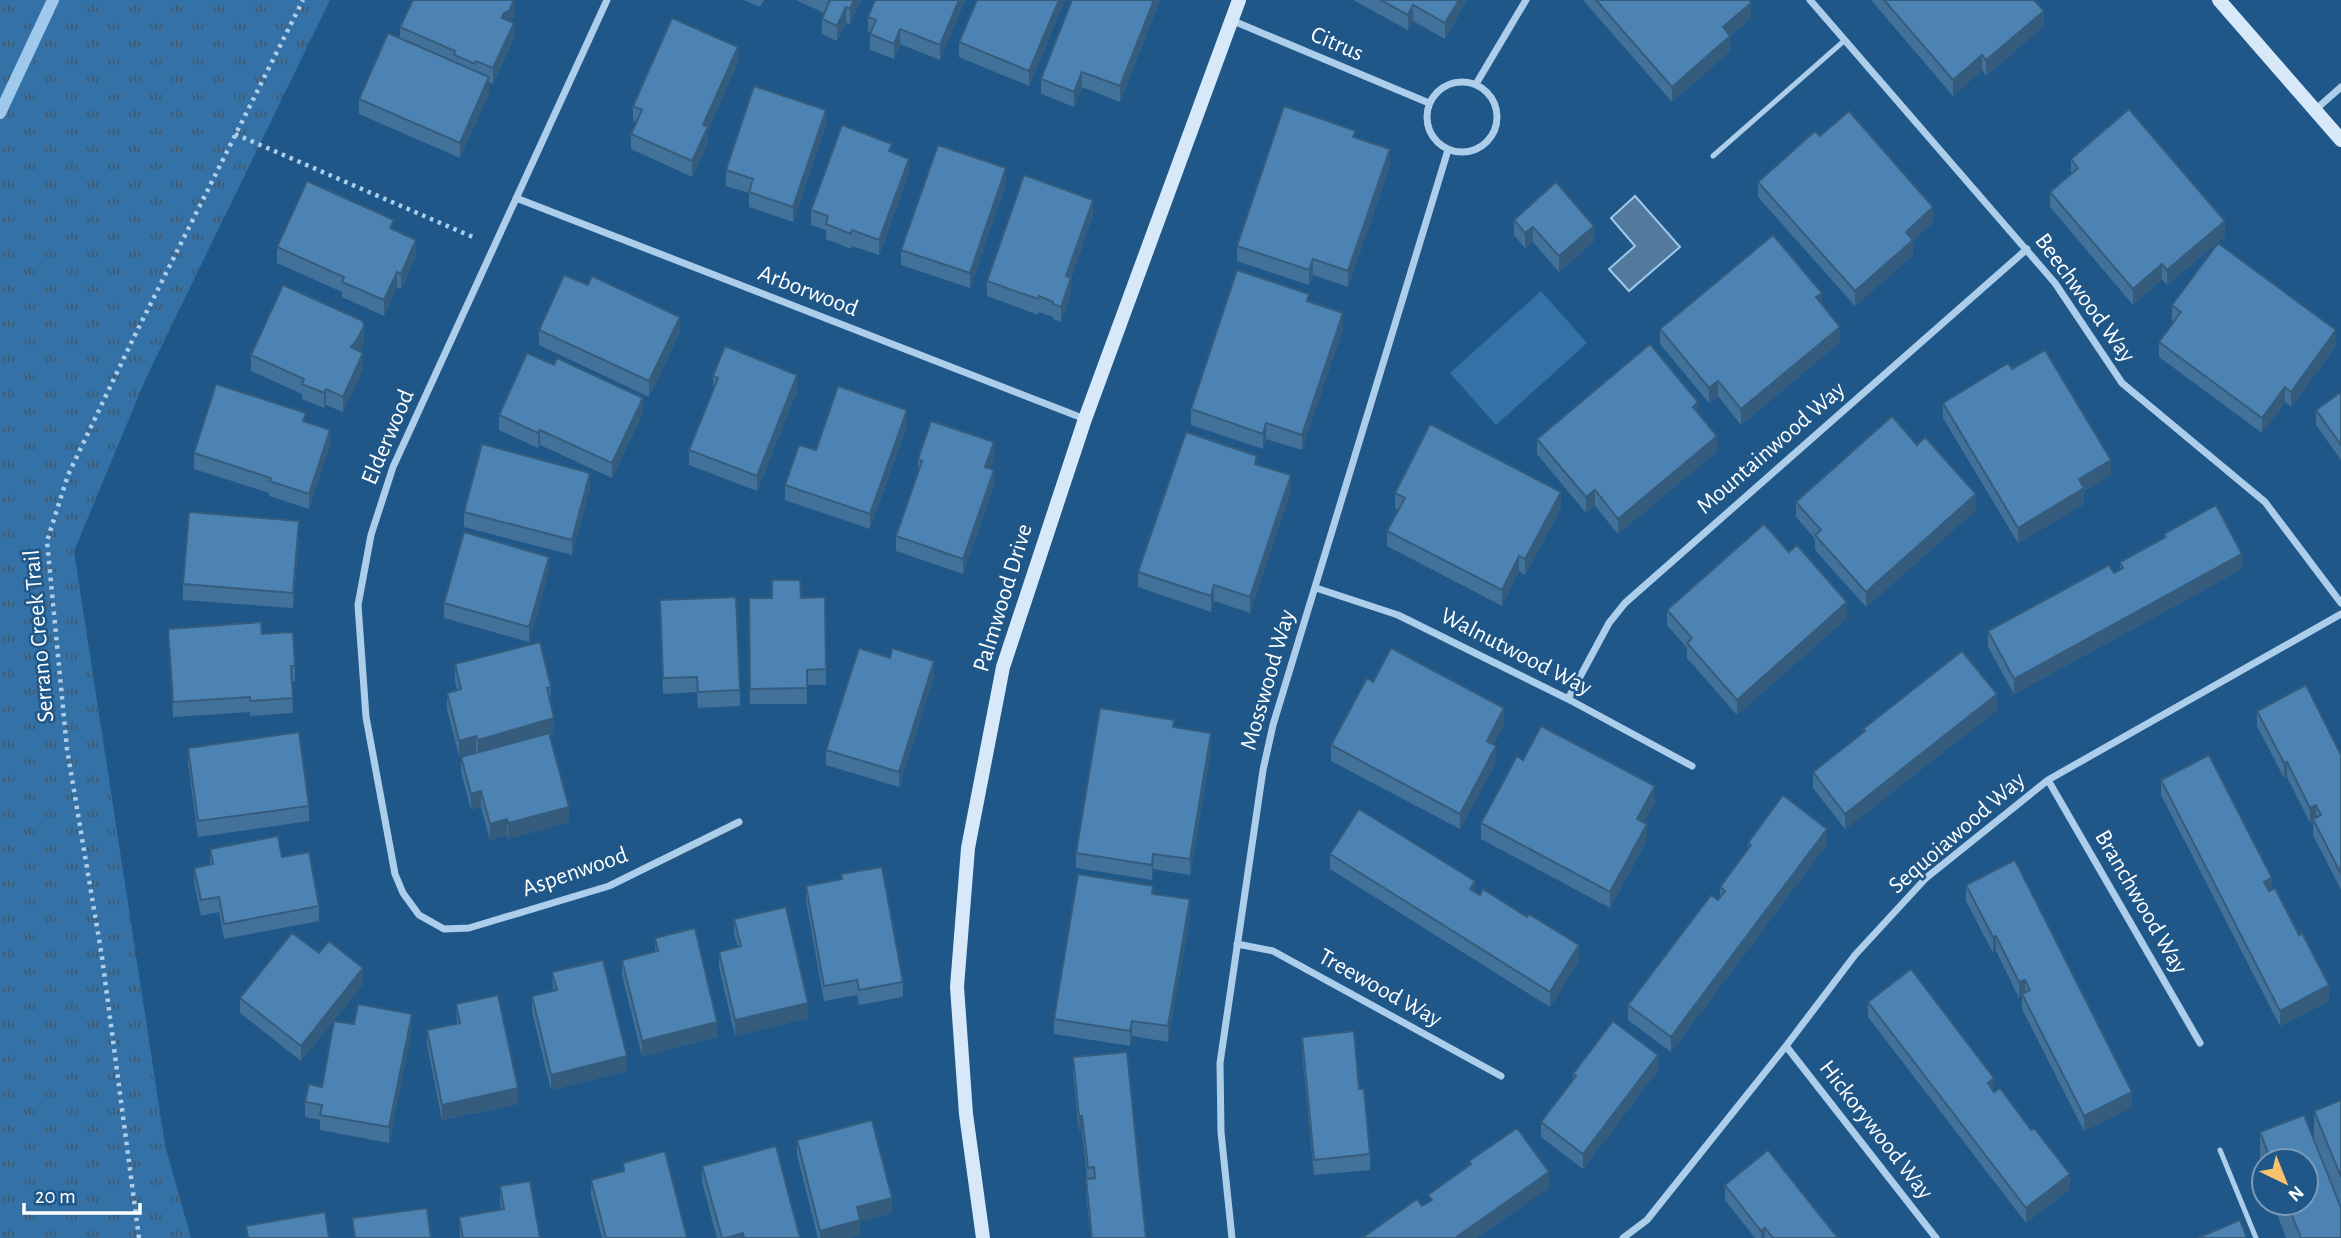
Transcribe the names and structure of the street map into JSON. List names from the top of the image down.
{
  "streets": {
    "street": [
      "Citrus",
      "Arborwood",
      "Beechwood Way",
      "Elderwood",
      "Mountainwood Way",
      "Palmwood Drive",
      "Walnutwood Way",
      "Mosswood Way",
      "Sequoiawood Way",
      "Aspenwood",
      "Branchwood Way",
      "Treewood Way",
      "Hickorywood Way"
    ],
    "path": ["Serrano Creek Trail"]
  },
  "crossings": [
    ["Citrus", "Palmwood Drive"],
    ["Citrus", "Mosswood Way"],
    ["Arborwood", "Elderwood"],
    ["Arborwood", "Palmwood Drive"],
    ["Beechwood Way", "Mountainwood Way"],
    ["Elderwood", "Aspenwood"],
    ["Mountainwood Way", "Walnutwood Way"],
    ["Walnutwood Way", "Mosswood Way"],
    ["Mosswood Way", "Treewood Way"],
    ["Sequoiawood Way", "Branchwood Way"],
    ["Sequoiawood Way", "Hickorywood Way"]
  ],
  "scale_bar": "20 m",
  "north": "bottom right"
}
